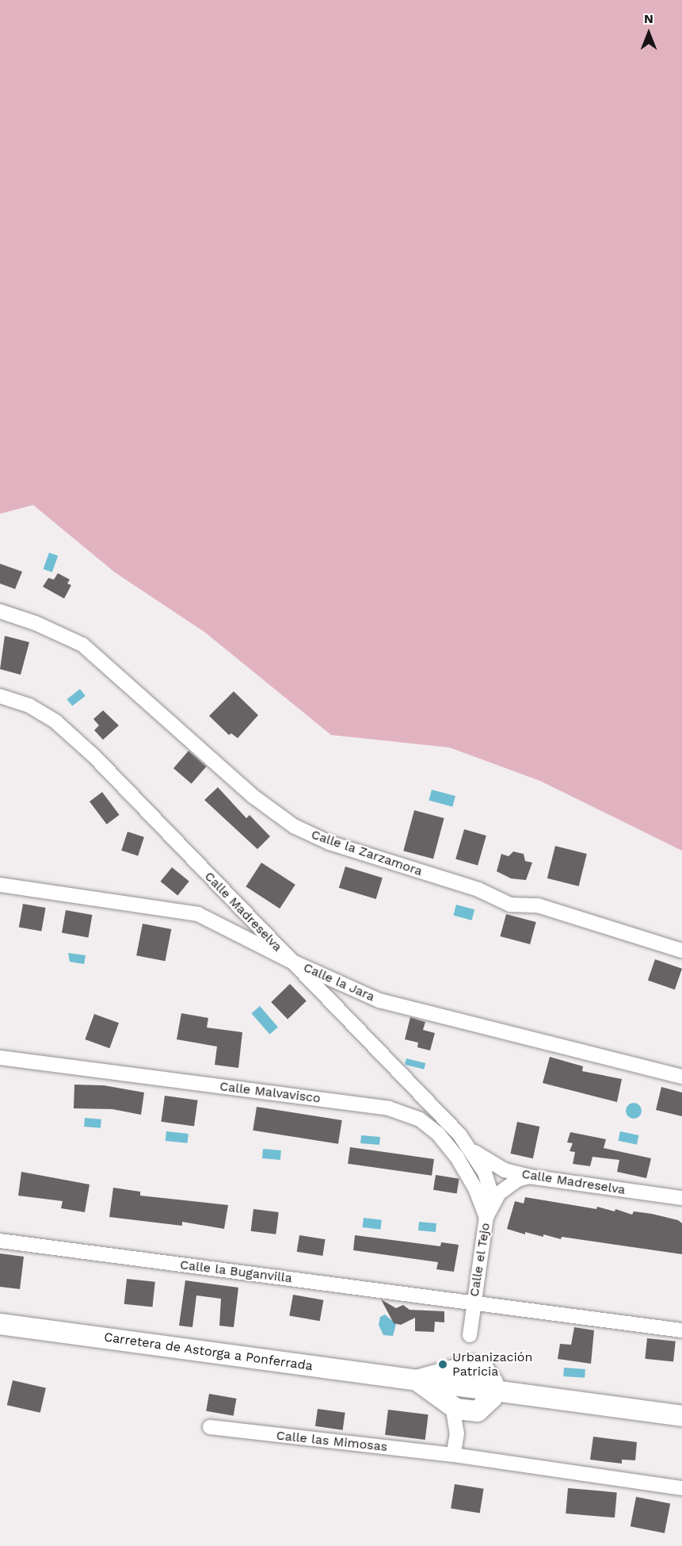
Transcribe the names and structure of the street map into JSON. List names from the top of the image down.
{
  "streets": {
    "main road": ["Carretera de Astorga a Ponferrada"],
    "street": [
      "Calle la Zarzamora",
      "Calle Madreselva",
      "Calle la Jara",
      "Calle Malvavisco",
      "Calle el Tejo",
      "Calle la Buganvilla",
      "Calle las Mimosas"
    ]
  },
  "crossings": [
    ["Calle Madreselva", "Calle la Jara"],
    ["Calle Madreselva", "Calle Malvavisco"],
    ["Calle Madreselva", "Calle el Tejo"],
    ["Calle Malvavisco", "Calle el Tejo"],
    ["Calle el Tejo", "Calle la Buganvilla"]
  ],
  "places": ["Urbanización Patricia"],
  "north": "top"
}
